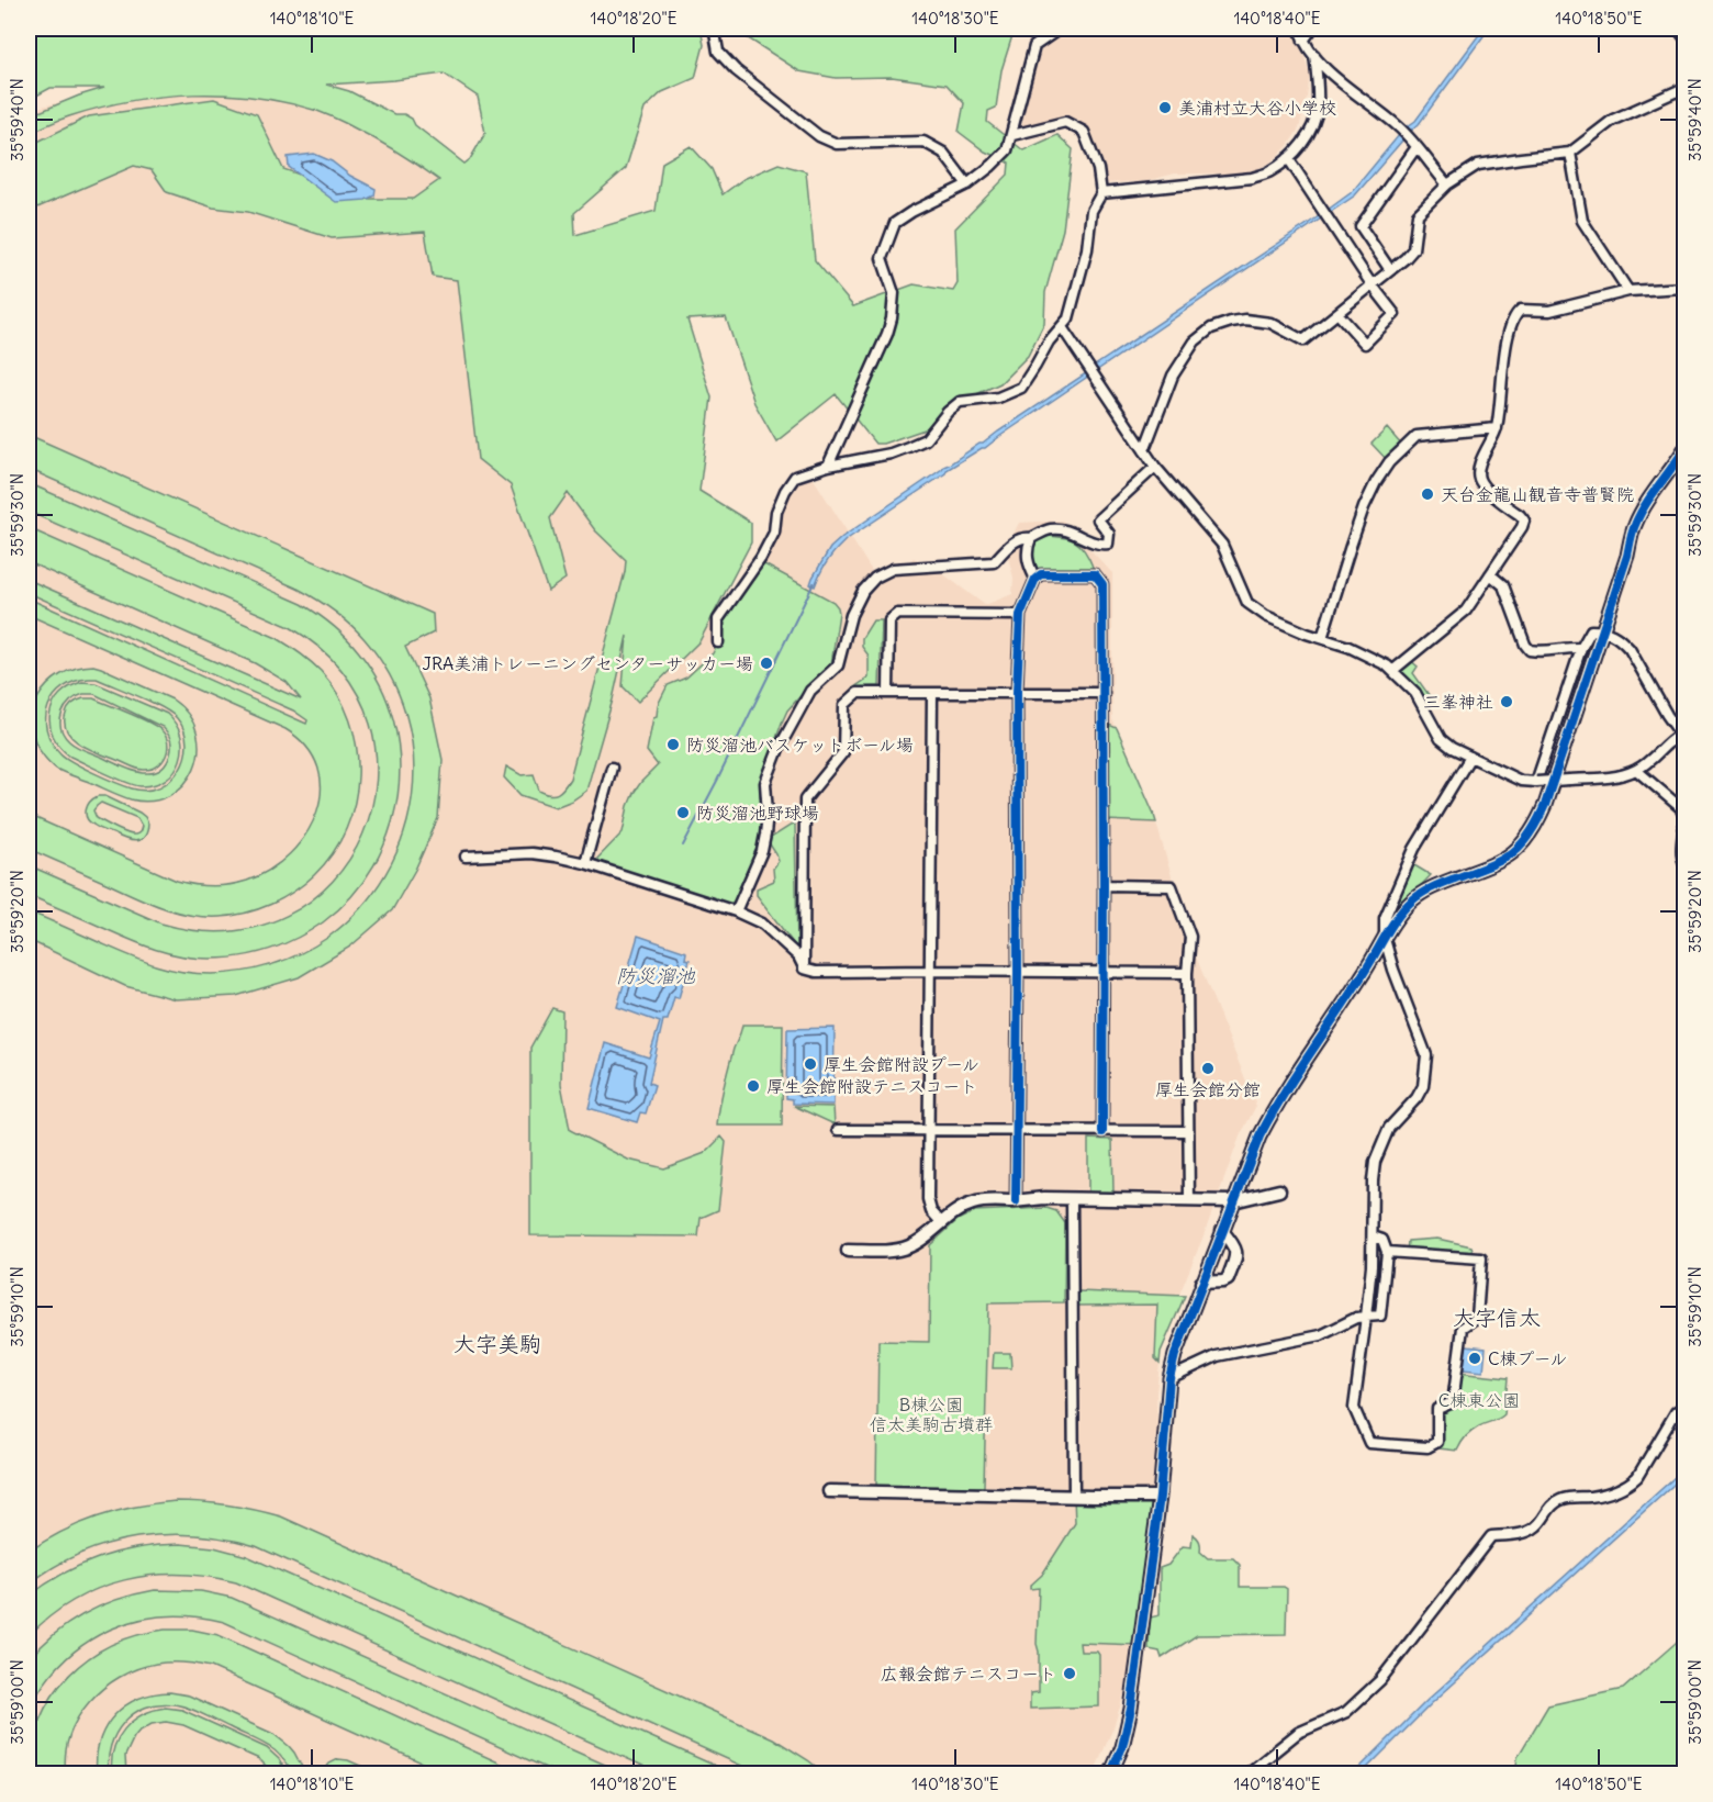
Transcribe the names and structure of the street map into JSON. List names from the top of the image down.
{
  "districts": ["大字信太", "大字美駒"],
  "water": ["防災溜池"],
  "parks": ["C棟東公園", "B棟公園 信太美駒古墳群"],
  "places": [
    "美浦村立大谷小学校",
    "天台金龍山観音寺普賢院",
    "JRA美浦トレーニングセンターサッカー場",
    "三峯神社",
    "防災溜池バスケットボール場",
    "防災溜池野球場",
    "厚生会館附設プール",
    "厚生会館分館",
    "厚生会館附設テニスコート",
    "C棟プール",
    "広報会館テニスコート"
  ],
  "coordinates": [
    "140°18'10\"E",
    "140°18'20\"E",
    "140°18'30\"E",
    "140°18'40\"E",
    "140°18'50\"E",
    "35°59'40\"N",
    "35°59'30\"N",
    "35°59'20\"N",
    "35°59'10\"N",
    "35°59'00\"N"
  ]
}
